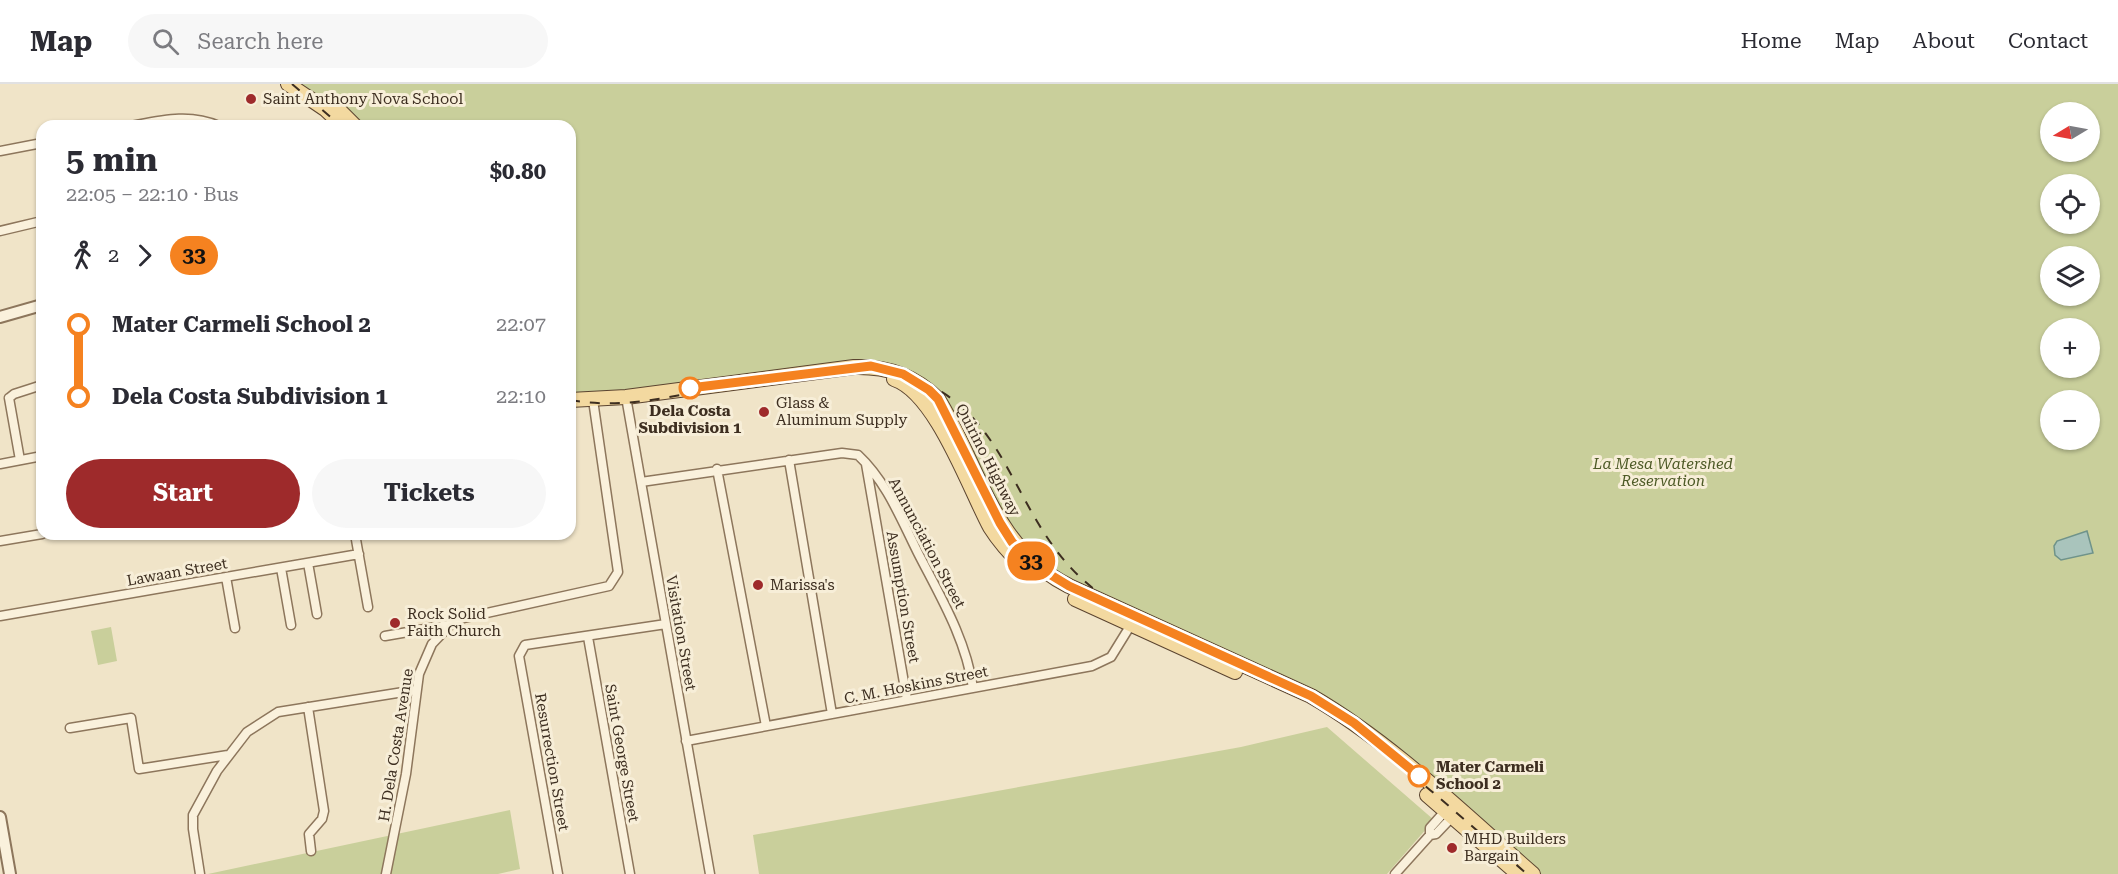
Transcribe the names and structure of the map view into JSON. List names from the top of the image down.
{
  "streets": {
    "main road": ["Quirino Highway"],
    "street": [
      "Annunciation Street",
      "Lawaan Street",
      "Assumption Street",
      "Visitation Street",
      "C. M. Hoskins Street",
      "H. Dela Costa Avenue",
      "Saint George Street",
      "Resurrection Street"
    ]
  },
  "crossings": [
    ["Quirino Highway", "Visitation Street"],
    ["Quirino Highway", "C. M. Hoskins Street"],
    ["Annunciation Street", "Assumption Street"],
    ["Annunciation Street", "C. M. Hoskins Street"],
    ["Assumption Street", "C. M. Hoskins Street"],
    ["Visitation Street", "C. M. Hoskins Street"],
    ["Saint George Street", "Resurrection Street"]
  ],
  "parks": ["La Mesa Watershed Reservation"],
  "places": [
    "Saint Anthony Nova School",
    "Dela Costa Subdivision 1",
    "Glass & Aluminum Supply",
    "Marissa's",
    "Rock Solid Faith Church",
    "Mater Carmeli School 2",
    "MHD Builders Bargain"
  ],
  "lines": ["bus line 33"],
  "north": "left",
  "page": {
    "header": "Map",
    "search": "Search here",
    "nav": [
      "Home",
      "Map",
      "About",
      "Contact"
    ],
    "on_map": "33",
    "map_buttons": ["+", "−"],
    "heading": ["5 min", "22:05 – 22:10 · Bus", "$0.80"],
    "legs": ["2", "33"],
    "list": [
      {
        "name": "Mater Carmeli School 2",
        "value": "22:07"
      },
      {
        "name": "Dela Costa Subdivision 1",
        "value": "22:10"
      }
    ],
    "buttons": ["Start", "Tickets"]
  }
}
